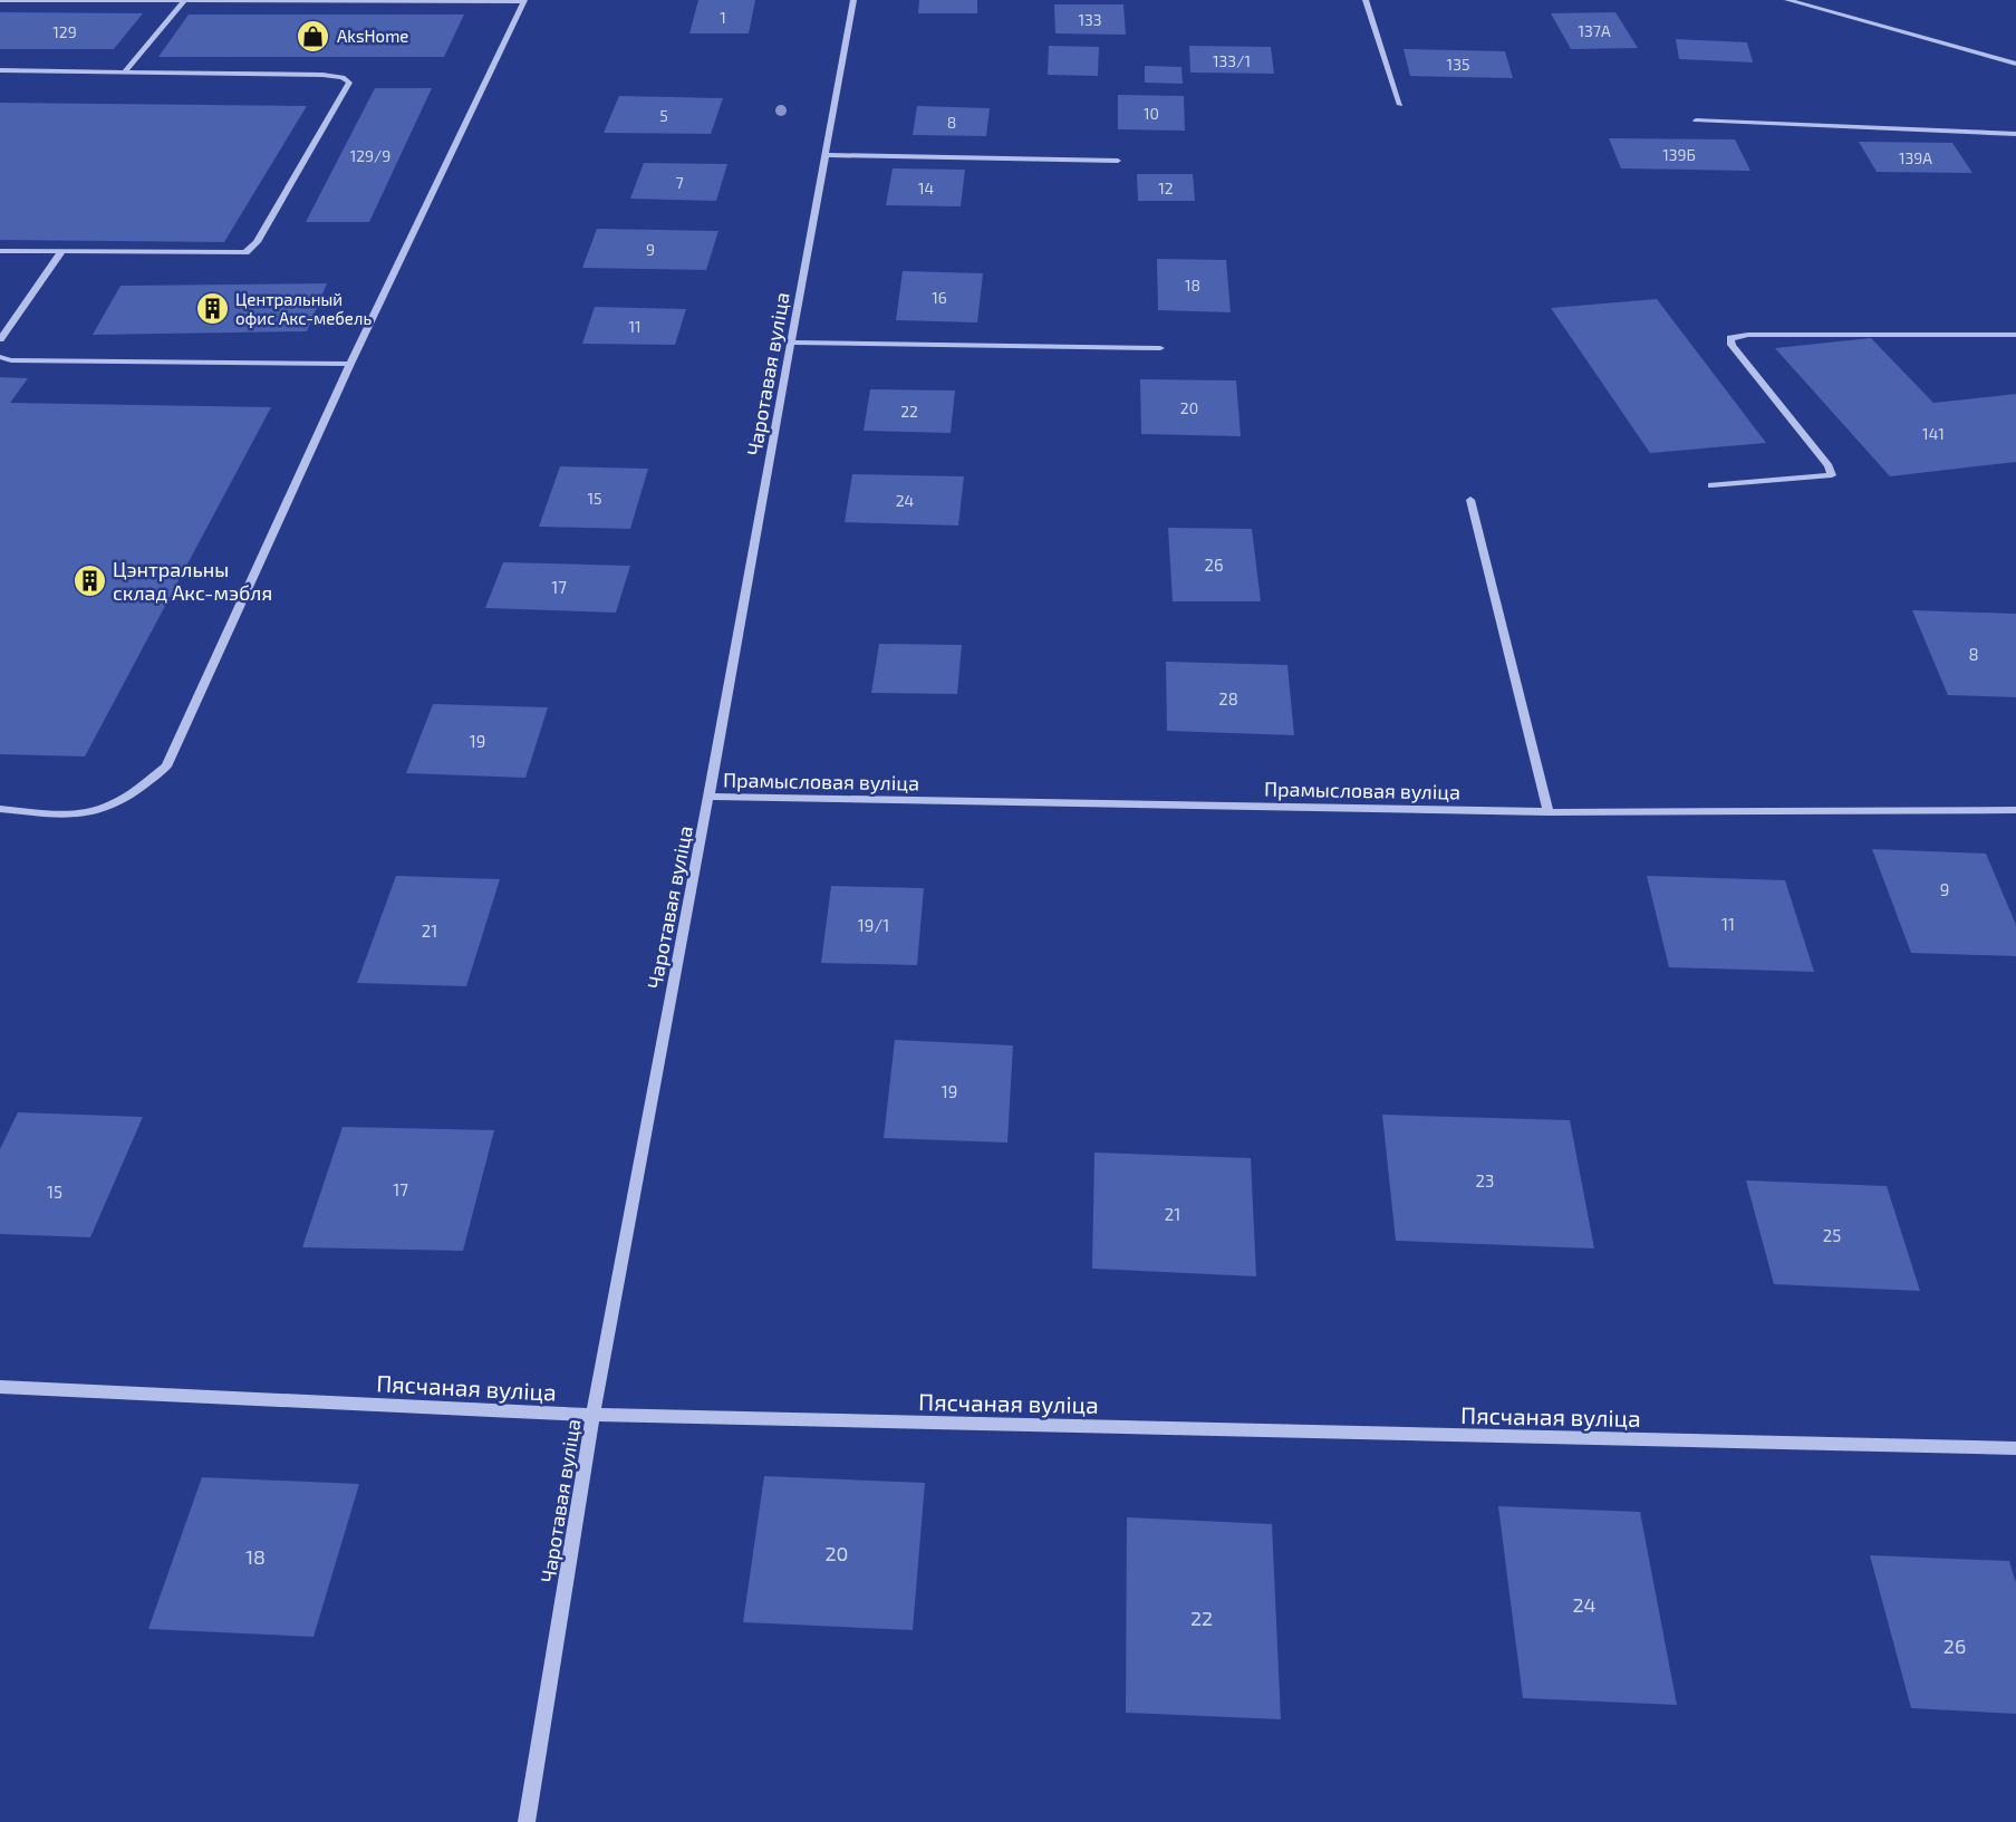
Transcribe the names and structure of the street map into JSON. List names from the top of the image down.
{
  "streets": {
    "street": ["Чаротавая вуліца", "Прамысловая вуліца", "Пясчаная вуліца"]
  },
  "crossings": [
    ["Чаротавая вуліца", "Прамысловая вуліца"],
    ["Чаротавая вуліца", "Пясчаная вуліца"]
  ],
  "places": {
    "shop": ["AksHome"],
    "building": ["Центральный офис Акс-мебель", "Цэнтральны склад Акс-мэбля"]
  },
  "house_numbers": [
    "1",
    "133",
    "137А",
    "129",
    "133/1",
    "135",
    "10",
    "5",
    "8",
    "139Б",
    "129/9",
    "139А",
    "7",
    "14",
    "12",
    "9",
    "18",
    "16",
    "11",
    "20",
    "22",
    "141",
    "15",
    "24",
    "26",
    "17",
    "8",
    "28",
    "19",
    "9",
    "11",
    "19/1",
    "21",
    "19",
    "23",
    "17",
    "15",
    "21",
    "25",
    "20",
    "18",
    "24",
    "22",
    "26"
  ]
}
